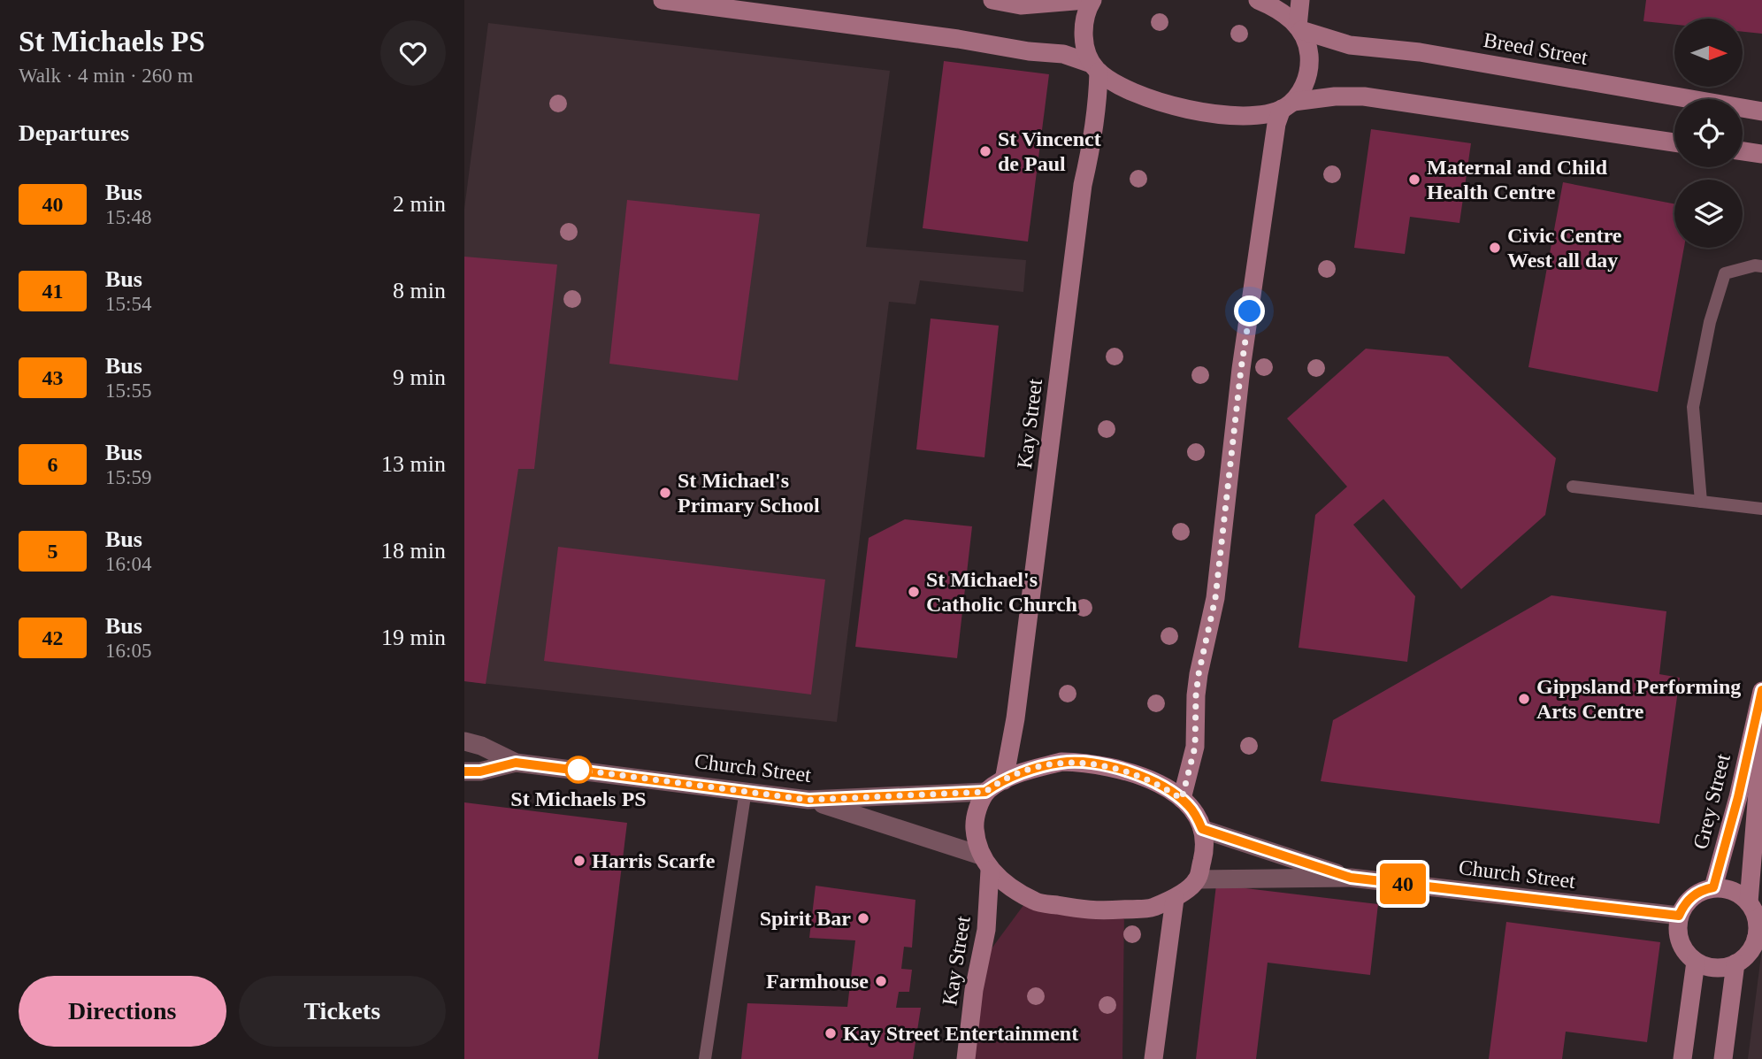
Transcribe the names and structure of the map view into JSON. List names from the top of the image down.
{
  "streets": {
    "street": [
      "Breed Street",
      "Kay Street",
      "Church Street",
      "Grey Street"
    ]
  },
  "crossings": [
    ["Kay Street", "Church Street"],
    ["Church Street", "Grey Street"]
  ],
  "places": [
    "St Vincenct de Paul",
    "Maternal and Child Health Centre",
    "Civic Centre West all day",
    "St Michael's Primary School",
    "St Michael's Catholic Church",
    "Gippsland Performing Arts Centre",
    "St Michaels PS",
    "Harris Scarfe",
    "Spirit Bar",
    "Farmhouse",
    "Kay Street Entertainment"
  ],
  "lines": ["bus line 40"],
  "north": "right",
  "page": {
    "heading": [
      ["St Michaels PS", "Walk · 4 min · 260 m"],
      "Departures"
    ],
    "on_map": "40",
    "list": [
      {
        "mark": "40",
        "name": "Bus",
        "note": "15:48",
        "value": "2 min"
      },
      {
        "mark": "41",
        "name": "Bus",
        "note": "15:54",
        "value": "8 min"
      },
      {
        "mark": "43",
        "name": "Bus",
        "note": "15:55",
        "value": "9 min"
      },
      {
        "mark": "6",
        "name": "Bus",
        "note": "15:59",
        "value": "13 min"
      },
      {
        "mark": "5",
        "name": "Bus",
        "note": "16:04",
        "value": "18 min"
      },
      {
        "mark": "42",
        "name": "Bus",
        "note": "16:05",
        "value": "19 min"
      }
    ],
    "buttons": ["Directions", "Tickets"]
  }
}
